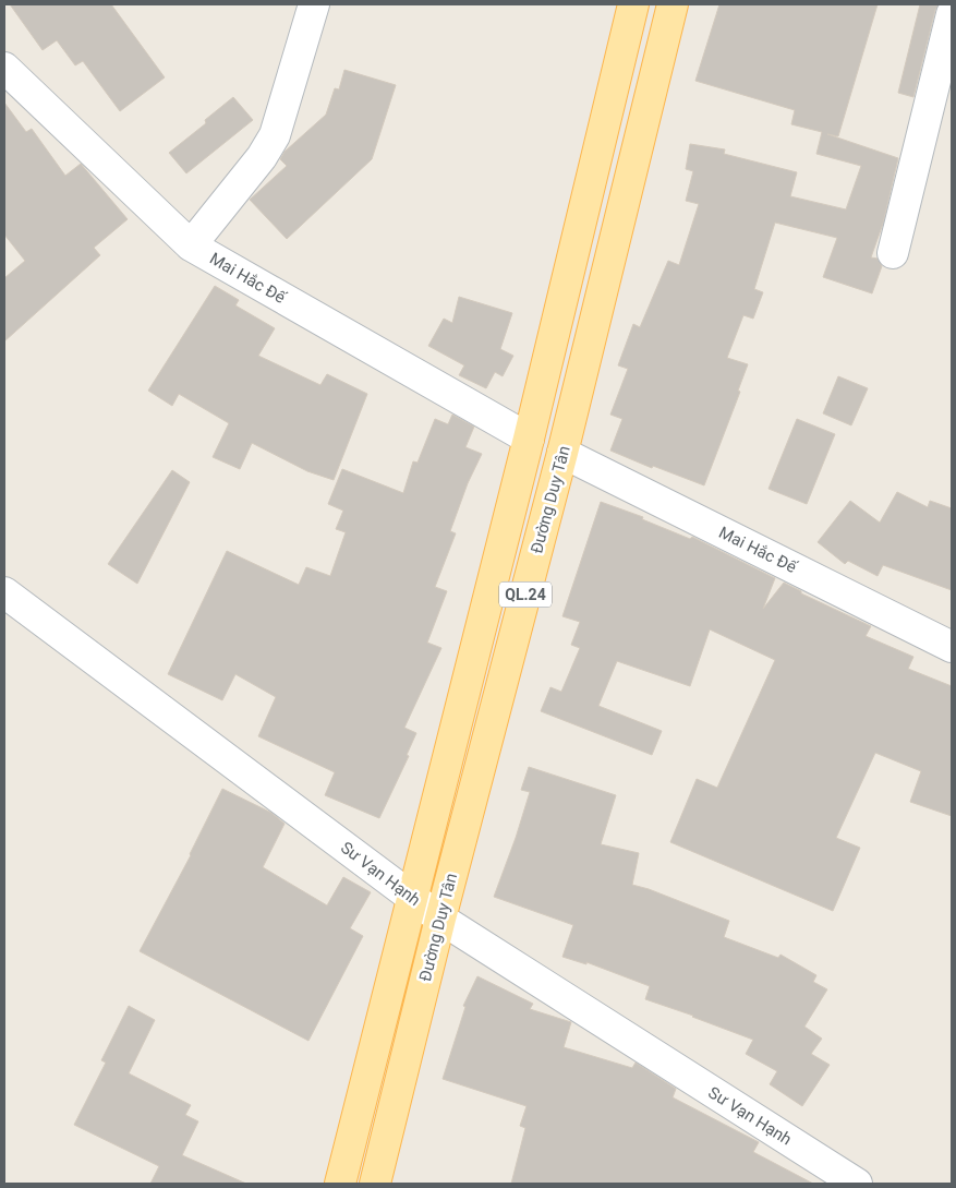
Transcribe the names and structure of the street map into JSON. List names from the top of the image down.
{
  "streets": {
    "main road": ["Đường Duy Tân", "QL.24"],
    "street": ["Mai Hắc Đế", "Sư Vạn Hạnh"]
  },
  "crossings": [
    ["Mai Hắc Đế", "Đường Duy Tân"],
    ["Đường Duy Tân", "Sư Vạn Hạnh"]
  ]
}
